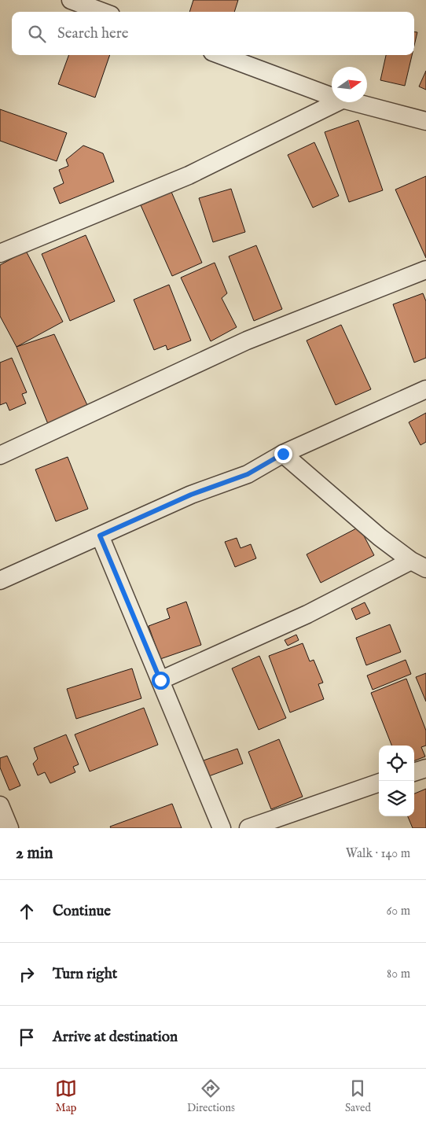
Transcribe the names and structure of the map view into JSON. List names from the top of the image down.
{
  "north": "right",
  "page": {
    "search": "Search here",
    "heading": ["2 min", "Walk · 140 m"],
    "list": [
      ["Continue", "60 m"],
      ["Turn right", "80 m"],
      "Arrive at destination"
    ],
    "nav": ["Map", "Directions", "Saved"]
  }
}
